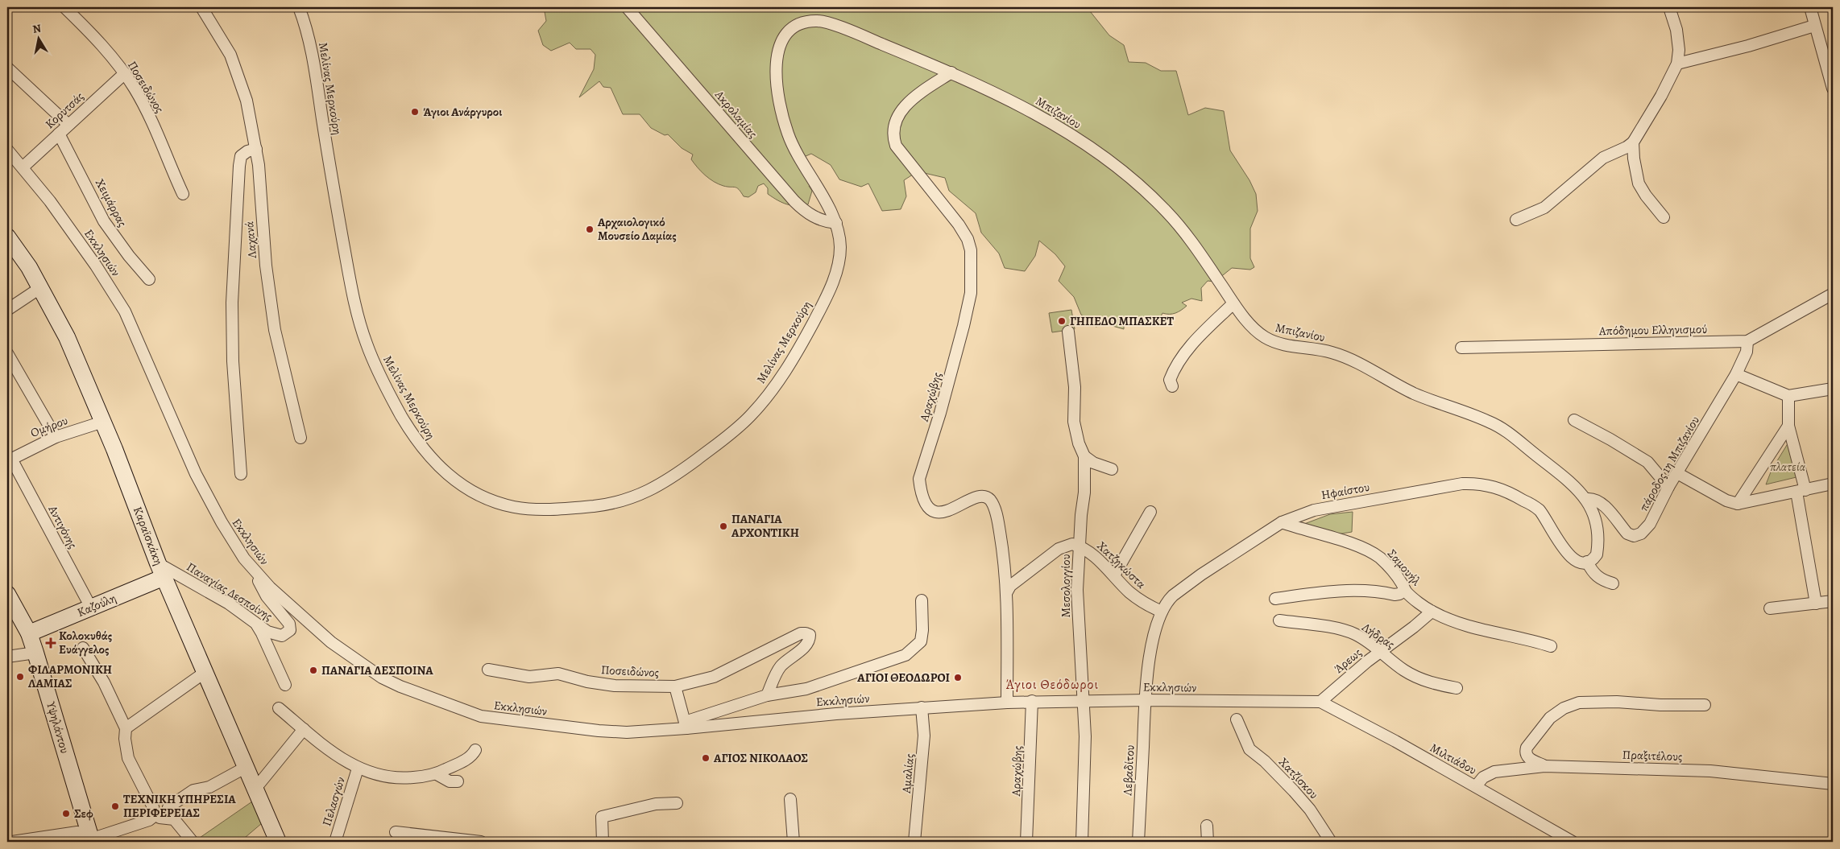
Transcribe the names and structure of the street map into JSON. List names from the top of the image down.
{
  "streets": {
    "main road": ["Καραϊσκάκη", "Καζούλη", "Υψηλάντου"],
    "street": [
      "Ποσειδώνος",
      "Μελίνας Μερκούρη",
      "Κορυτσάς",
      "Μπιζανίου",
      "Ακρολαμίας",
      "Χειμάρρας",
      "Λαχανά",
      "Εκκλησιών",
      "Απόδημου Ελληνισμού",
      "Αραχώβης",
      "Ομήρου",
      "πάροδος 1η Μπιζανίου",
      "Ηφαίστου",
      "Αντιγόνης",
      "Χατζηκώστα",
      "Σαμουήλ",
      "Μεσολογγίου",
      "Παναγίας Δεσποίνης",
      "Λήδρας",
      "Άρεως",
      "Πραξιτέλους",
      "Μιλτιάδου",
      "Λεβαδίτου",
      "Αμαλίας",
      "Χατζίσκου",
      "Πελασγών"
    ]
  },
  "crossings": [
    ["Ποσειδώνος", "Κορυτσάς"],
    ["Μελίνας Μερκούρη", "Μπιζανίου"],
    ["Μελίνας Μερκούρη", "Ακρολαμίας"],
    ["Κορυτσάς", "Χειμάρρας"],
    ["Κορυτσάς", "Εκκλησιών"],
    ["Μπιζανίου", "Αραχώβης"],
    ["Μπιζανίου", "πάροδος 1η Μπιζανίου"],
    ["Μπιζανίου", "Ηφαίστου"],
    ["Εκκλησιών", "Αραχώβης"],
    ["Εκκλησιών", "Ηφαίστου"],
    ["Εκκλησιών", "Μεσολογγίου"],
    ["Εκκλησιών", "Παναγίας Δεσποίνης"],
    ["Εκκλησιών", "Άρεως"],
    ["Εκκλησιών", "Μιλτιάδου"],
    ["Εκκλησιών", "Λεβαδίτου"],
    ["Εκκλησιών", "Αμαλίας"],
    ["Απόδημου Ελληνισμού", "πάροδος 1η Μπιζανίου"],
    ["Αραχώβης", "Χατζηκώστα"],
    ["Ομήρου", "Αντιγόνης"],
    ["Ομήρου", "Καραϊσκάκη"],
    ["Ηφαίστου", "Χατζηκώστα"],
    ["Ηφαίστου", "Σαμουήλ"],
    ["Ηφαίστου", "Λεβαδίτου"],
    ["Αντιγόνης", "Καζούλη"],
    ["Καραϊσκάκη", "Παναγίας Δεσποίνης"],
    ["Καραϊσκάκη", "Καζούλη"],
    ["Χατζηκώστα", "Μεσολογγίου"],
    ["Σαμουήλ", "Άρεως"],
    ["Παναγίας Δεσποίνης", "Καζούλη"],
    ["Καζούλη", "Υψηλάντου"],
    ["Λήδρας", "Άρεως"],
    ["Άρεως", "Μιλτιάδου"],
    ["Πραξιτέλους", "Μιλτιάδου"]
  ],
  "districts": ["Άγιοι Θεόδωροι"],
  "parks": ["πλατεία"],
  "places": {
    "other": [
      "Άγιοι Ανάργυροι",
      "Αρχαιολογικό Μουσείο Λαμίας",
      "ΓΗΠΕΔΟ ΜΠΑΣΚΕΤ",
      "ΠΑΝΑΓΙΑ ΑΡΧΟΝΤΙΚΗ",
      "ΠΑΝΑΓΙΑ ΔΕΣΠΟΙΝΑ",
      "ΦΙΛΑΡΜΟΝΙΚΗ ΛΑΜΙΑΣ",
      "ΑΓΙΟΙ ΘΕΟΔΩΡΟΙ",
      "ΑΓΙΟΣ ΝΙΚΟΛΑΟΣ",
      "ΤΕΧΝΙΚΗ ΥΠΗΡΕΣΙΑ ΠΕΡΙΦΕΡΕΙΑΣ",
      "Σεφ"
    ],
    "health": ["Κολοκυθάς Ευάγγελος"]
  },
  "north": "top"
}
